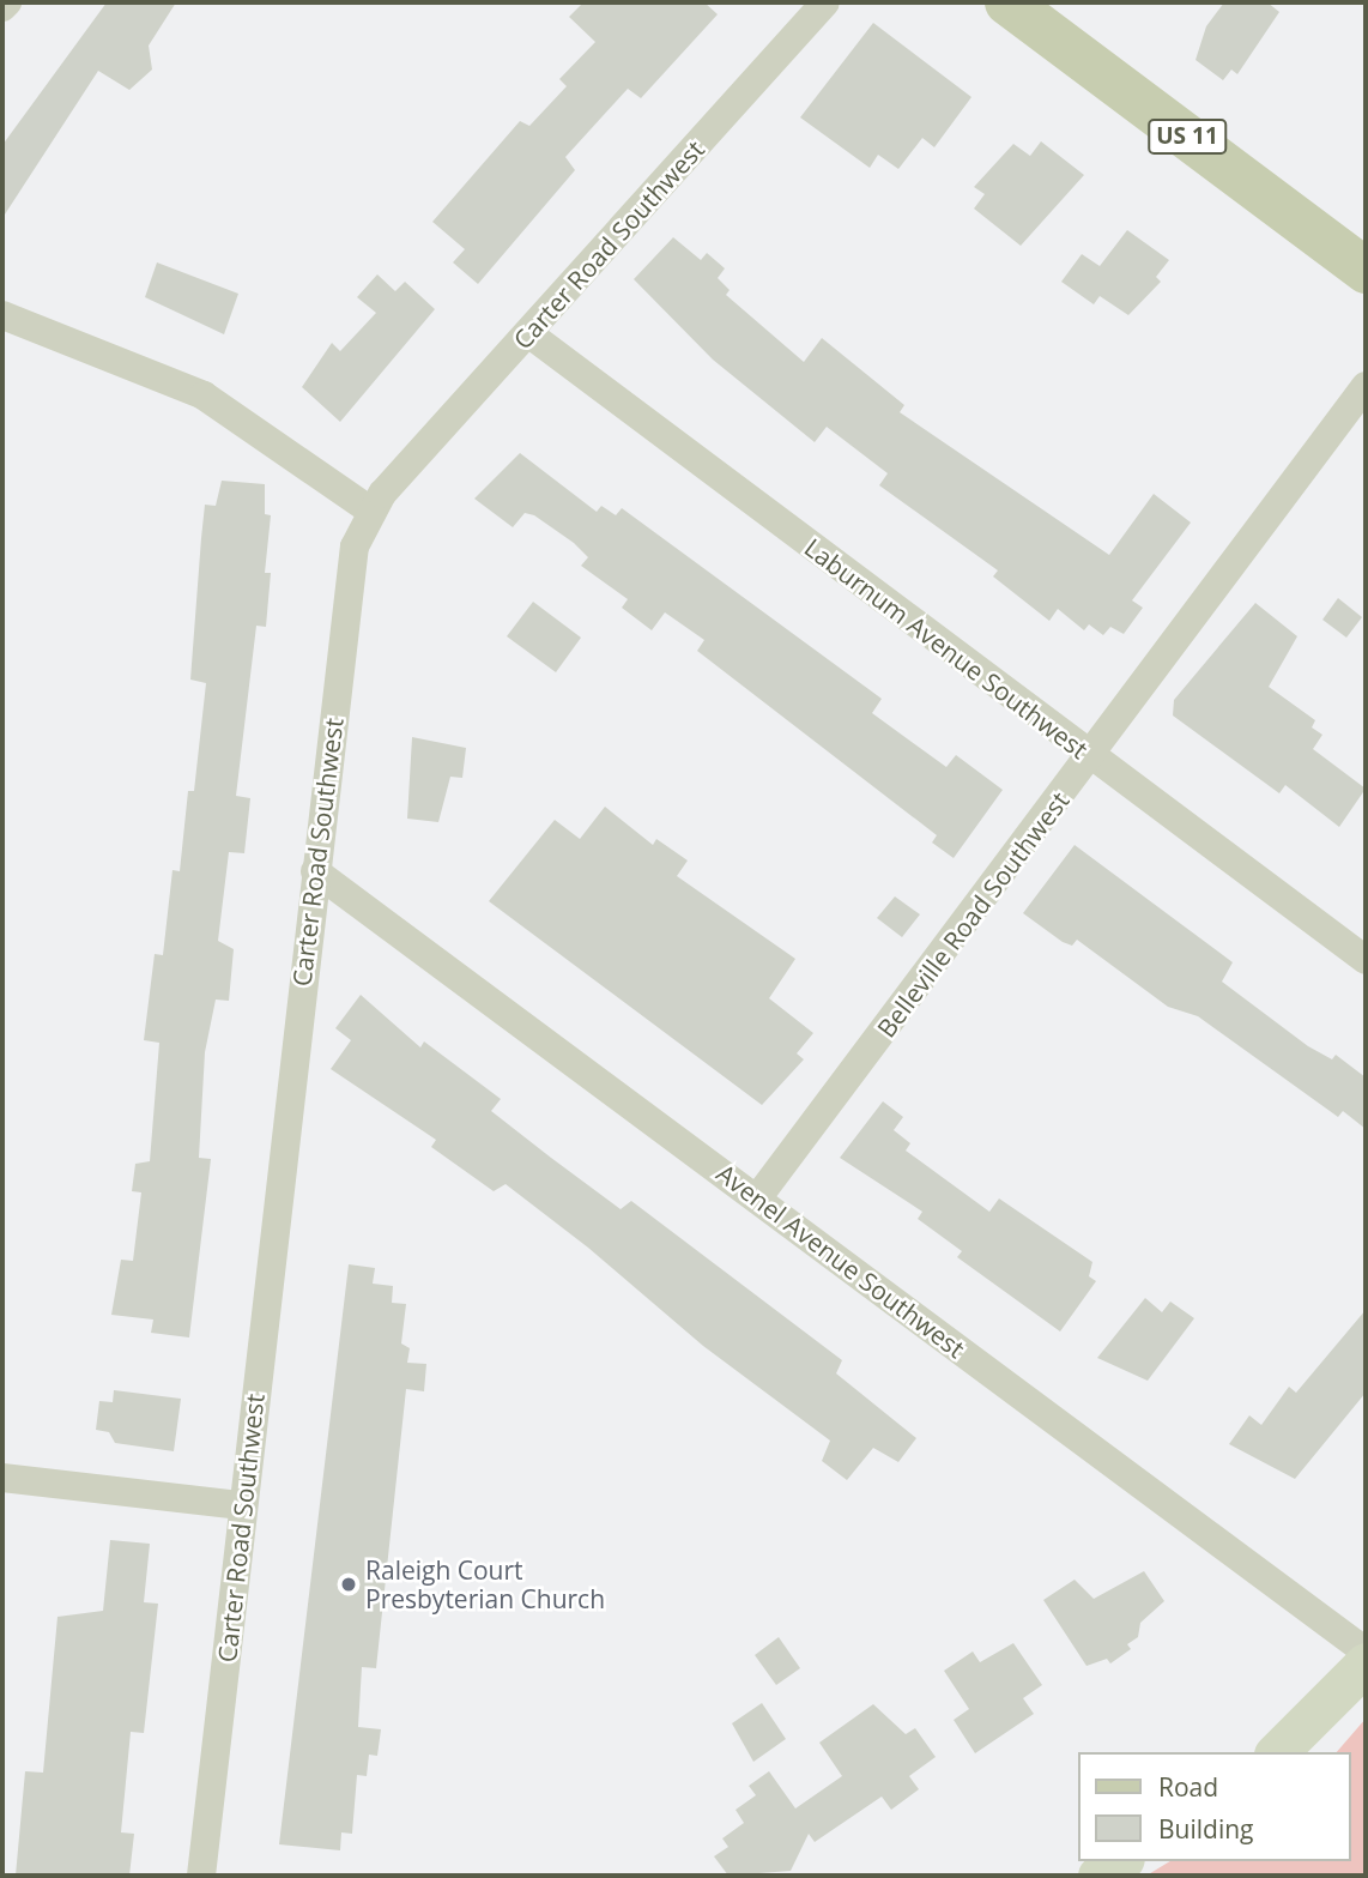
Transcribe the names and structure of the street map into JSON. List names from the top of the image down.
{
  "streets": {
    "main road": ["US 11"],
    "street": [
      "Carter Road Southwest",
      "Laburnum Avenue Southwest",
      "Belleville Road Southwest",
      "Avenel Avenue Southwest"
    ]
  },
  "crossings": [
    ["Carter Road Southwest", "Laburnum Avenue Southwest"],
    ["Carter Road Southwest", "Avenel Avenue Southwest"],
    ["Laburnum Avenue Southwest", "Belleville Road Southwest"],
    ["Belleville Road Southwest", "Avenel Avenue Southwest"]
  ],
  "places": ["Raleigh Court Presbyterian Church"],
  "legend": ["Road", "Building"]
}
